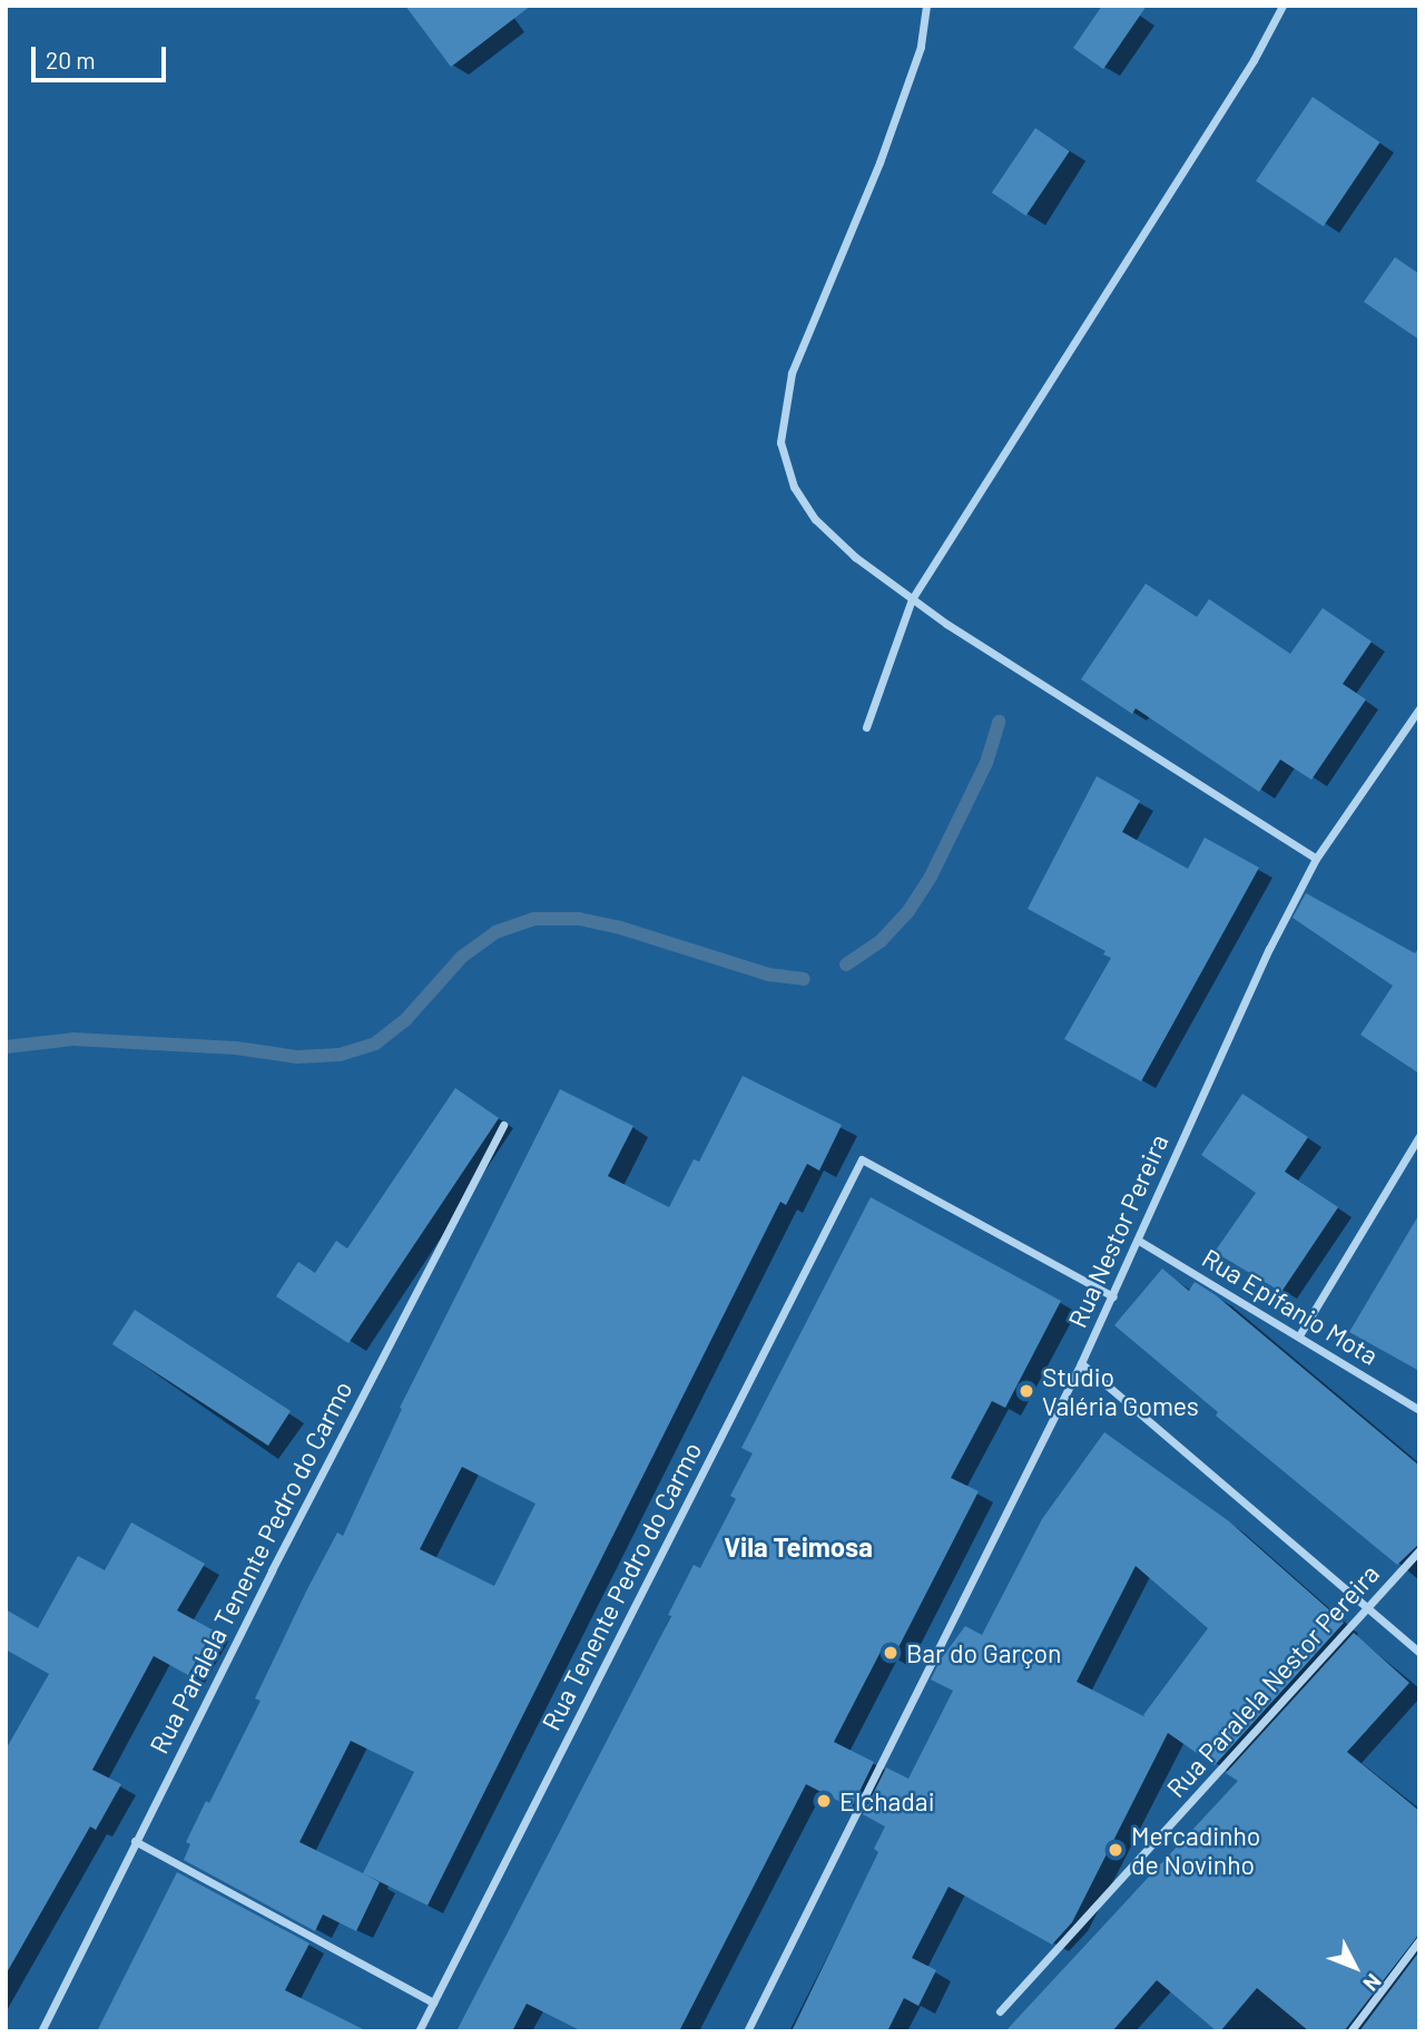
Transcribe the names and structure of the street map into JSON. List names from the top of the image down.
{
  "streets": {
    "street": [
      "Rua Nestor Pereira",
      "Rua Epifanio Mota",
      "Rua Paralela Tenente Pedro do Carmo",
      "Rua Tenente Pedro do Carmo",
      "Rua Paralela Nestor Pereira"
    ]
  },
  "crossings": [
    ["Rua Nestor Pereira", "Rua Epifanio Mota"],
    ["Rua Nestor Pereira", "Rua Tenente Pedro do Carmo"]
  ],
  "districts": ["Vila Teimosa"],
  "places": [
    "Studio Valéria Gomes",
    "Bar do Garçon",
    "Elchadai",
    "Mercadinho de Novinho"
  ],
  "scale_bar": "20 m",
  "north": "bottom right"
}
